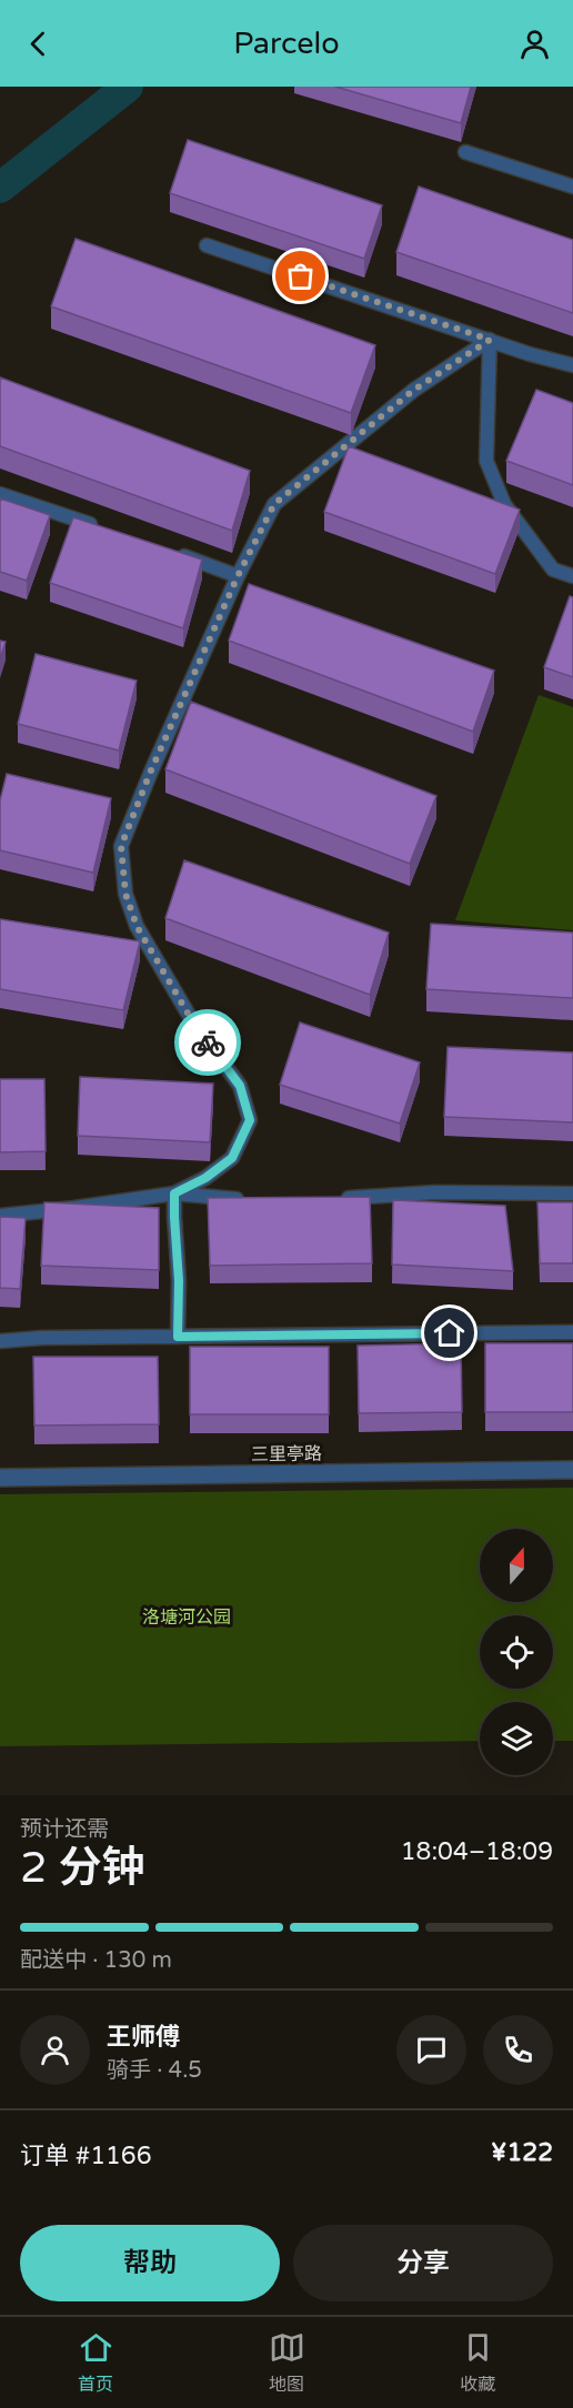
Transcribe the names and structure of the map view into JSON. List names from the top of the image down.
{
  "streets": {
    "street": ["三里亭路"]
  },
  "parks": ["洛塘河公园"],
  "north": "top",
  "page": {
    "header": "Parcelo",
    "heading": ["2 分钟", "预计还需", "18:04–18:09"],
    "panel": [
      "王师傅",
      "骑手 · 4.5",
      "订单 #1166",
      "¥122"
    ],
    "bar": "配送中 · 130 m",
    "buttons": ["帮助", "分享"],
    "tabs": ["首页", "地图", "收藏"]
  }
}
